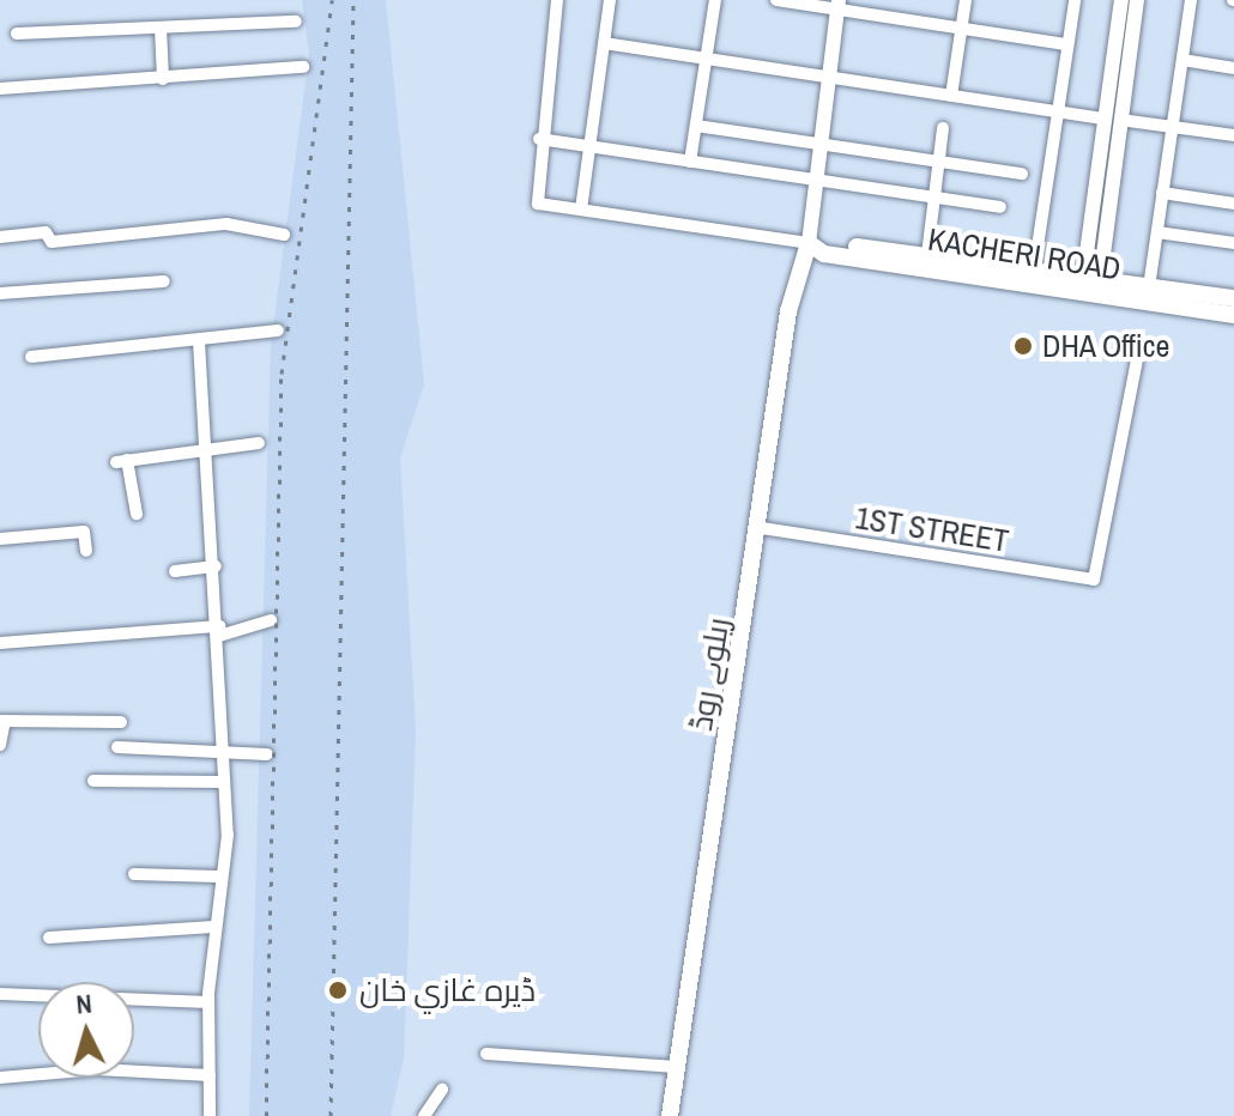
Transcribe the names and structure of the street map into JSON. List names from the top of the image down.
{
  "streets": {
    "main road": ["KACHERI ROAD", "ریلوے روڈ"],
    "street": ["1ST STREET"]
  },
  "crossings": [
    ["KACHERI ROAD", "ریلوے روڈ"],
    ["1ST STREET", "ریلوے روڈ"]
  ],
  "places": ["DHA Office", "ڈيره غازي خان"],
  "north": "top"
}
